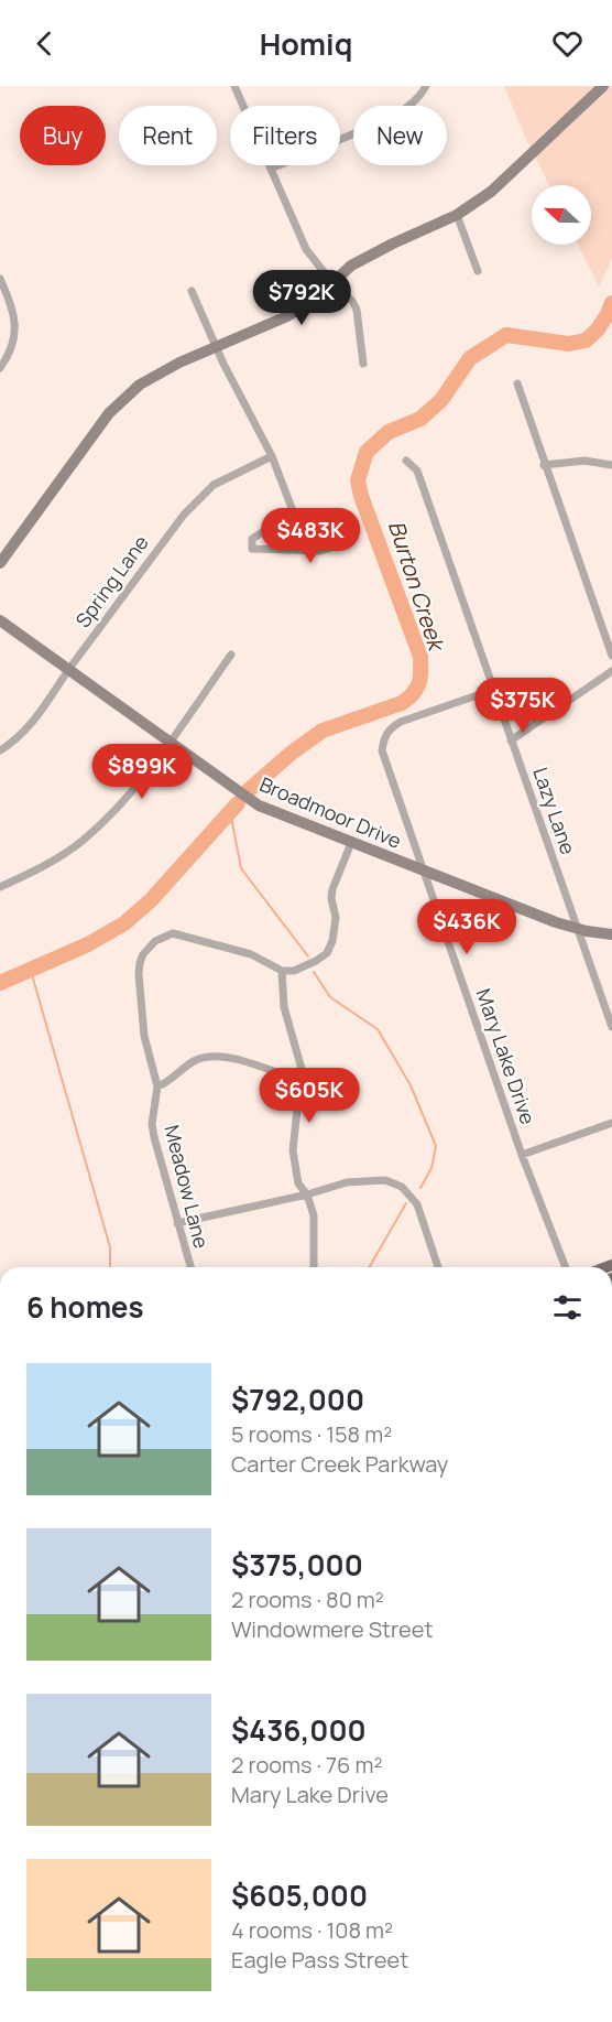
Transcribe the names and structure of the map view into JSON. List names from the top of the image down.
{
  "streets": {
    "street": [
      "Spring Lane",
      "Lazy Lane",
      "Broadmoor Drive",
      "Mary Lake Drive",
      "Meadow Lane"
    ]
  },
  "crossings": [
    ["Spring Lane", "Broadmoor Drive"],
    ["Lazy Lane", "Broadmoor Drive"],
    ["Lazy Lane", "Mary Lake Drive"],
    ["Broadmoor Drive", "Mary Lake Drive"]
  ],
  "water": ["Burton Creek"],
  "north": "left",
  "page": {
    "header": "Homiq",
    "chip": [
      "Buy",
      "Rent",
      "Filters",
      "New"
    ],
    "price": [
      "$792K",
      "$483K",
      "$375K",
      "$899K",
      "$436K",
      "$605K"
    ],
    "heading": "6 homes",
    "list": [
      {
        "name": "$792,000",
        "note": "5 rooms · 158 m² · Carter Creek Parkway"
      },
      {
        "name": "$375,000",
        "note": "2 rooms · 80 m² · Windowmere Street"
      },
      {
        "name": "$436,000",
        "note": "2 rooms · 76 m² · Mary Lake Drive"
      },
      {
        "name": "$605,000",
        "note": "4 rooms · 108 m² · Eagle Pass Street"
      }
    ]
  }
}
